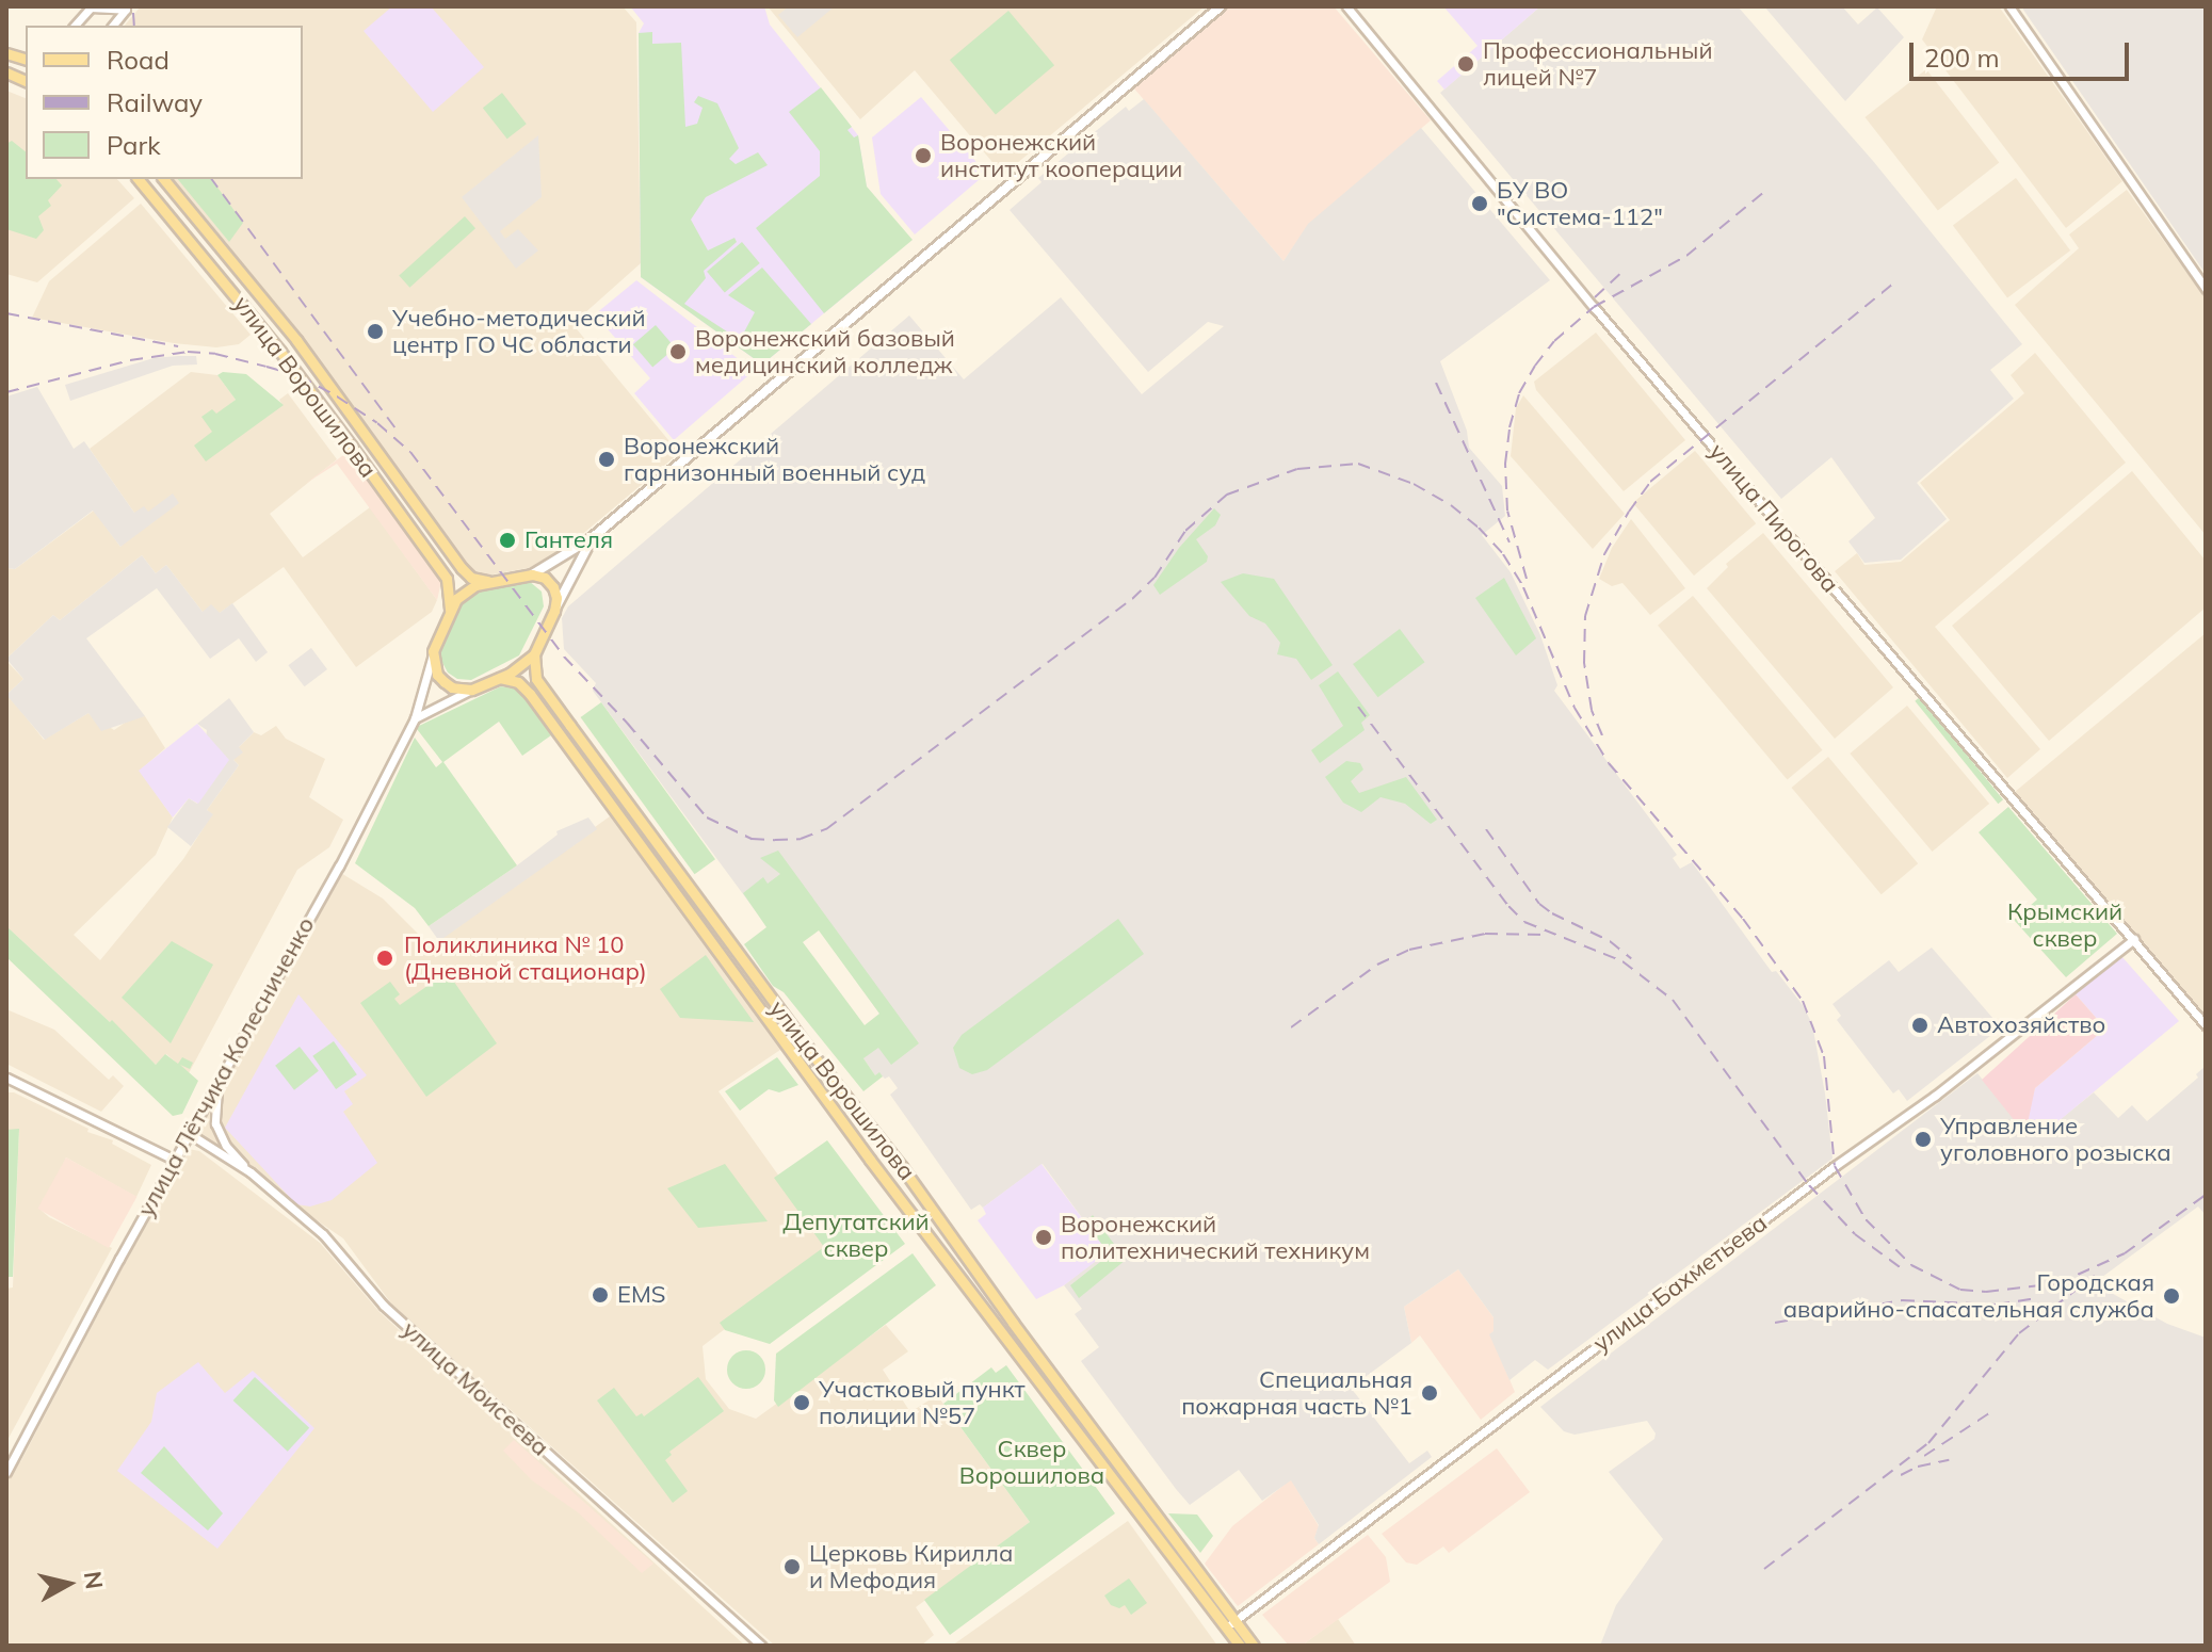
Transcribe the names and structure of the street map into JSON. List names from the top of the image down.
{
  "streets": {
    "main road": ["улица Ворошилова"],
    "street": [
      "улица Пирогова",
      "улица Лётчика Колесниченко",
      "улица Бахметьева",
      "улица Моисеева"
    ]
  },
  "crossings": [
    ["улица Ворошилова", "улица Лётчика Колесниченко"],
    ["улица Ворошилова", "улица Бахметьева"],
    ["улица Пирогова", "улица Бахметьева"],
    ["улица Лётчика Колесниченко", "улица Моисеева"]
  ],
  "parks": ["Крымский сквер", "Депутатский сквер", "Сквер Ворошилова"],
  "places": [
    "Профессиональный лицей №7",
    "Воронежский институт кооперации",
    "БУ ВО \"Система-112\"",
    "Учебно-методический центр ГО ЧС области",
    "Воронежский базовый медицинский колледж",
    "Воронежский гарнизонный военный суд",
    "Гантеля",
    "Поликлиника № 10 (Дневной стационар)",
    "Автохозяйство",
    "Управление уголовного розыска",
    "Воронежский политехнический техникум",
    "EMS",
    "Городская аварийно-спасательная служба",
    "Специальная пожарная часть №1",
    "Участковый пункт полиции №57",
    "Церковь Кирилла и Мефодия"
  ],
  "legend": ["Road", "Railway", "Park"],
  "scale_bar": "200 m",
  "north": "right"
}
